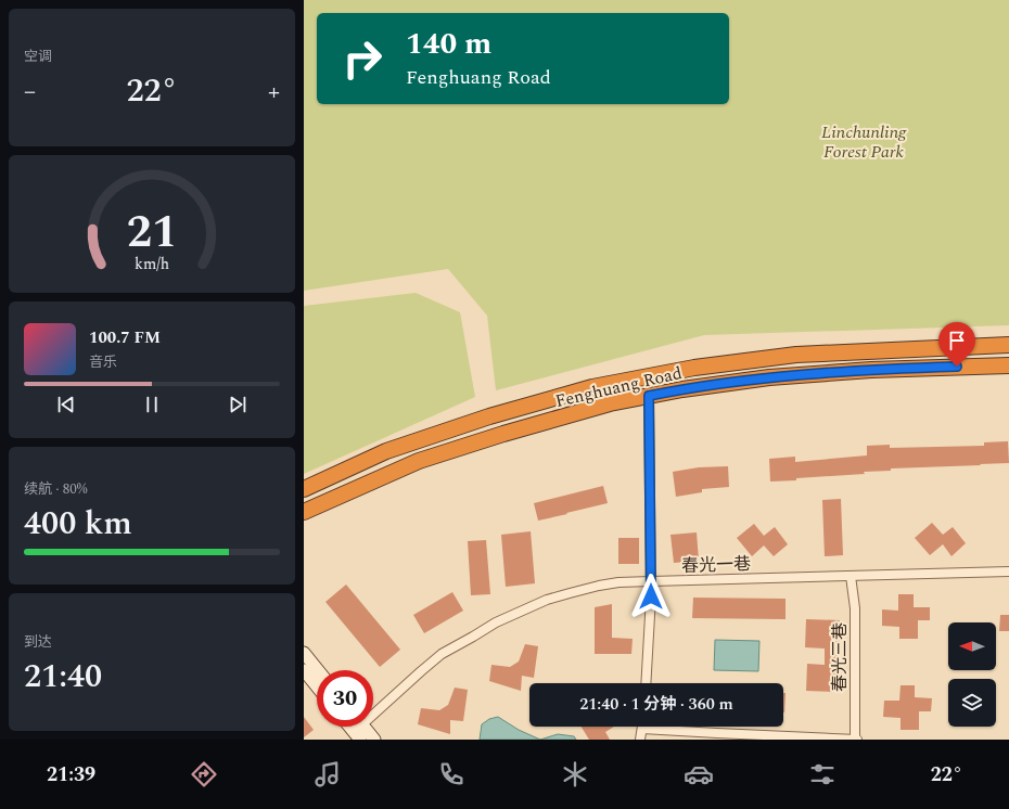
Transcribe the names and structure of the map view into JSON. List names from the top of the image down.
{
  "streets": {
    "highway": ["Fenghuang Road"],
    "street": ["春光一巷", "春光三巷"]
  },
  "crossings": [
    ["春光一巷", "春光三巷"]
  ],
  "parks": ["Linchunling Forest Park"],
  "north": "left",
  "page": {
    "tile": [
      "空调",
      ["续航 · 80%", "400 km"],
      ["到达", "21:40"]
    ],
    "turn": ["140 m", "Fenghuang Road"],
    "heat": ["−", "22°", "+"],
    "song": ["100.7 FM", "音乐"],
    "limit": "30",
    "trip": "21:40 · 1 分钟 · 360 m",
    "tabs": ["21:39", "22°"],
    "gauge": ["21", "km/h"]
  }
}
